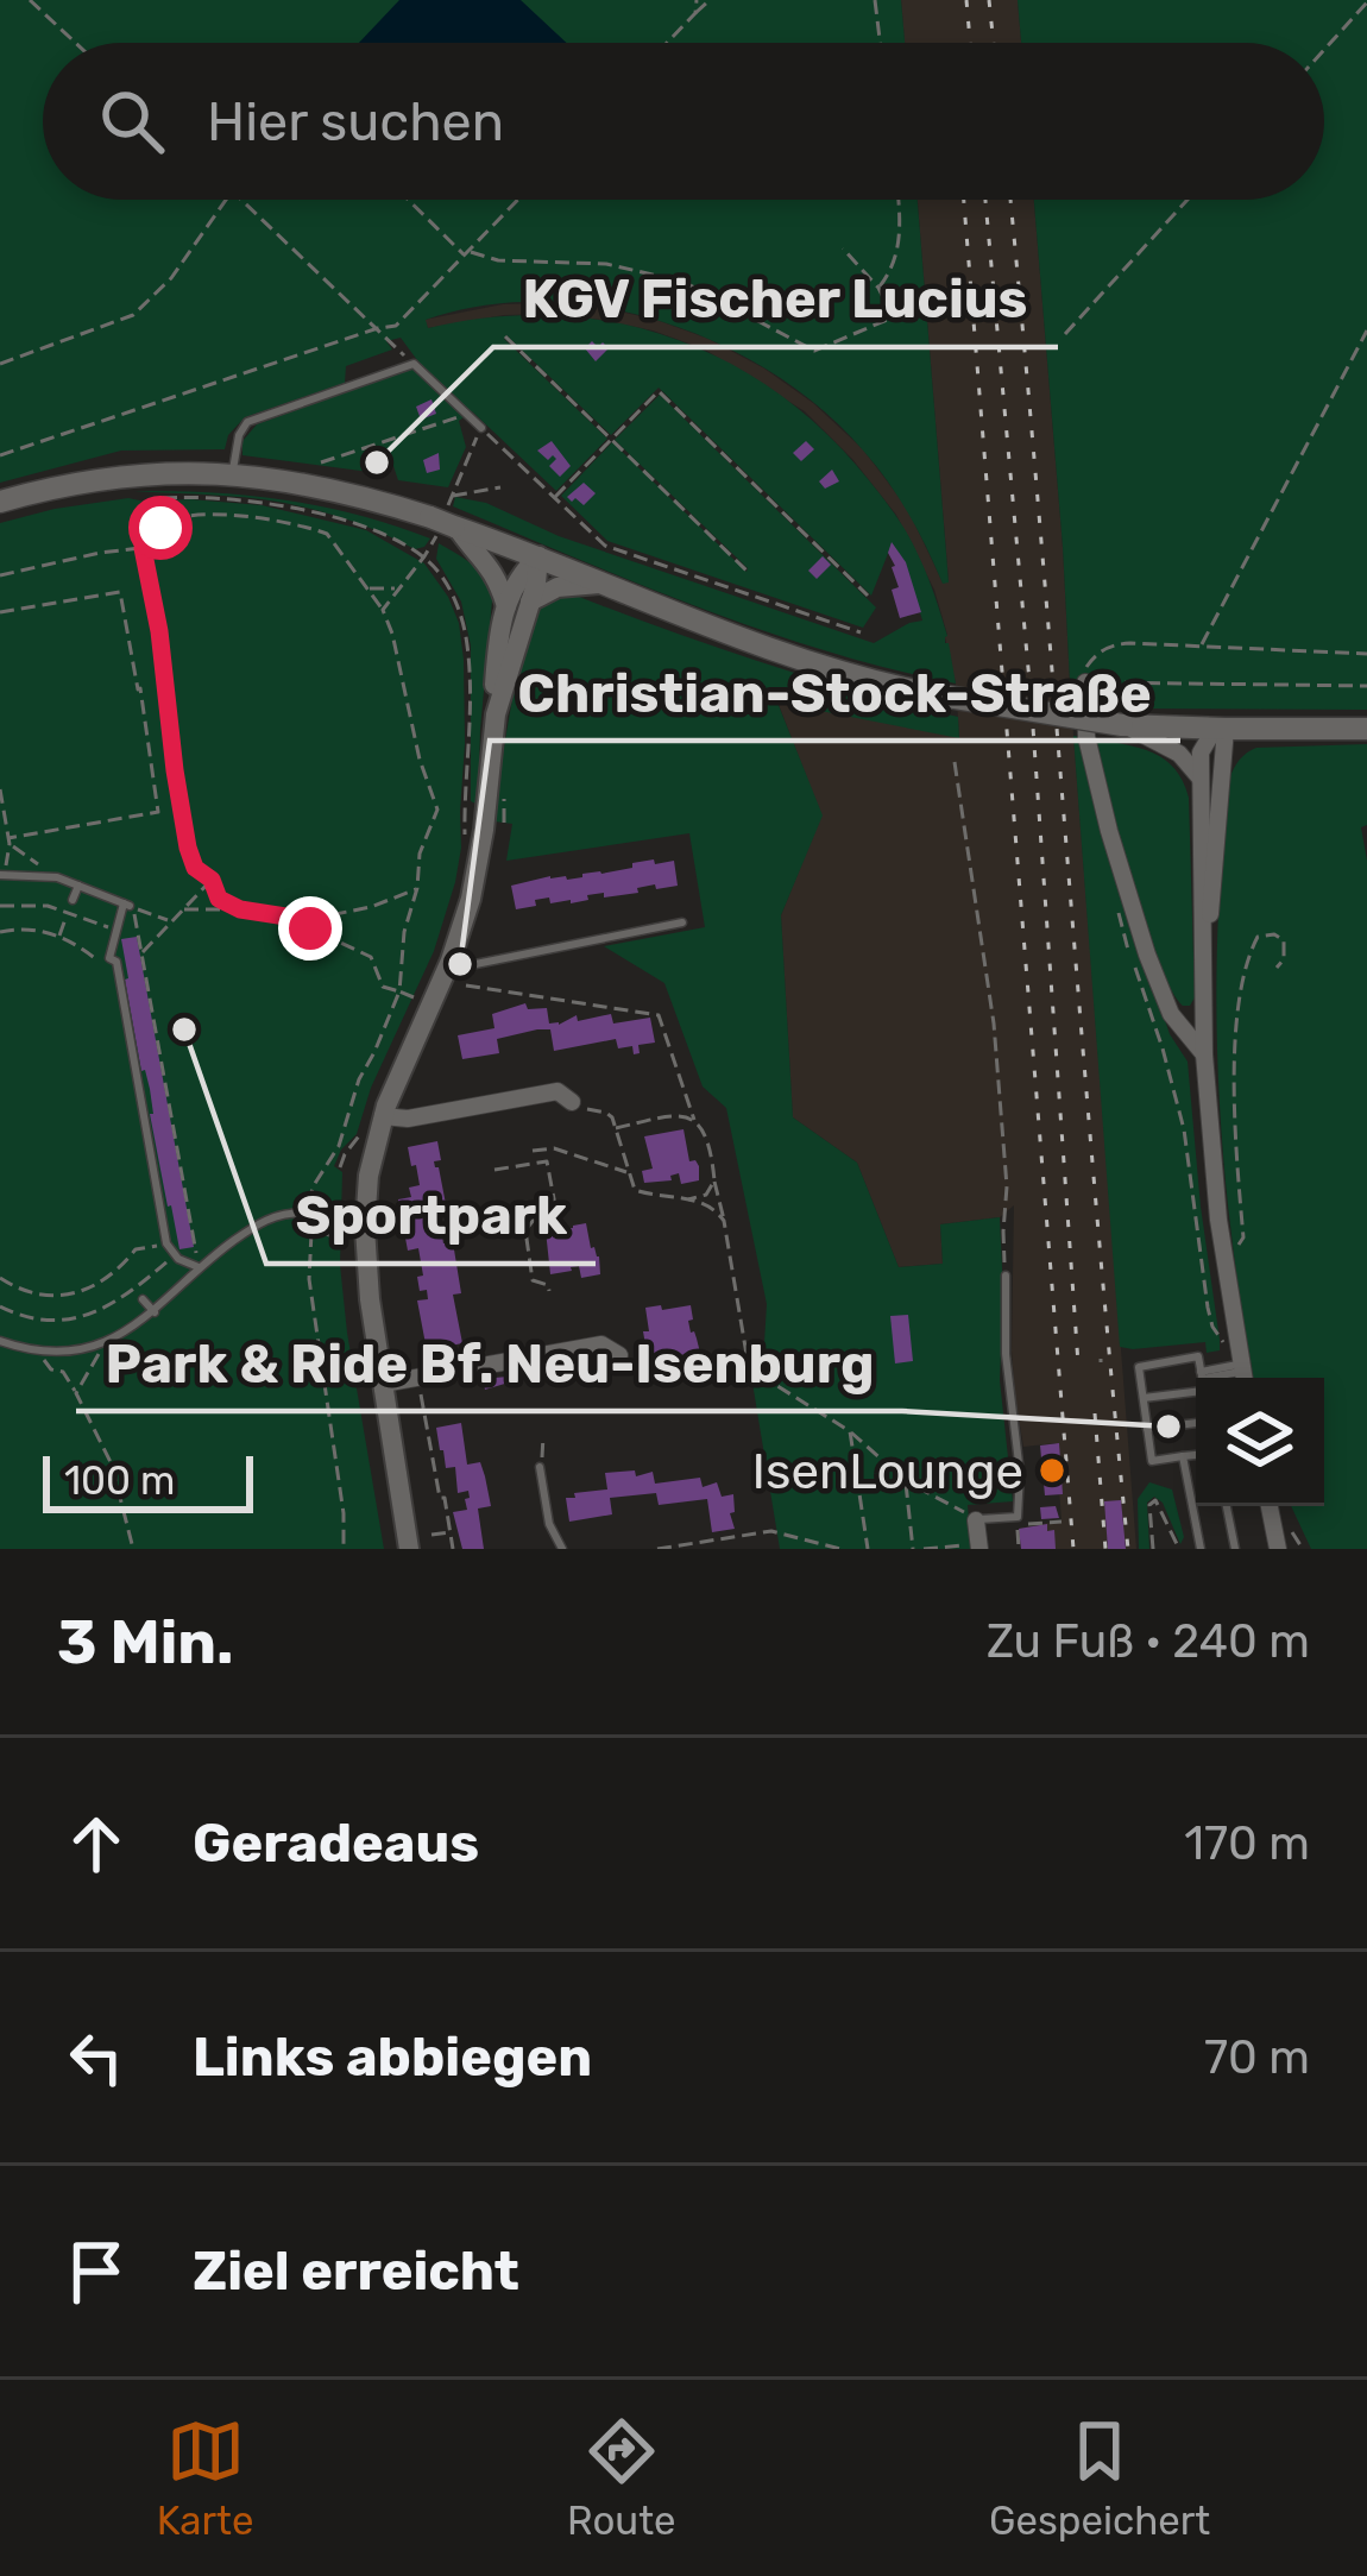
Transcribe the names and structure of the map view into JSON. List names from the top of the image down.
{
  "places": [
    "KGV Fischer Lucius",
    "Christian-Stock-Straße",
    "Sportpark",
    "Park & Ride Bf. Neu-Isenburg",
    "IsenLounge"
  ],
  "scale_bar": "100 m",
  "page": {
    "search": "Hier suchen",
    "scale": "100 m",
    "heading": ["3 Min.", "Zu Fuß · 240 m"],
    "list": [
      ["Geradeaus", "170 m"],
      ["Links abbiegen", "70 m"],
      "Ziel erreicht"
    ],
    "nav": ["Karte", "Route", "Gespeichert"]
  }
}
